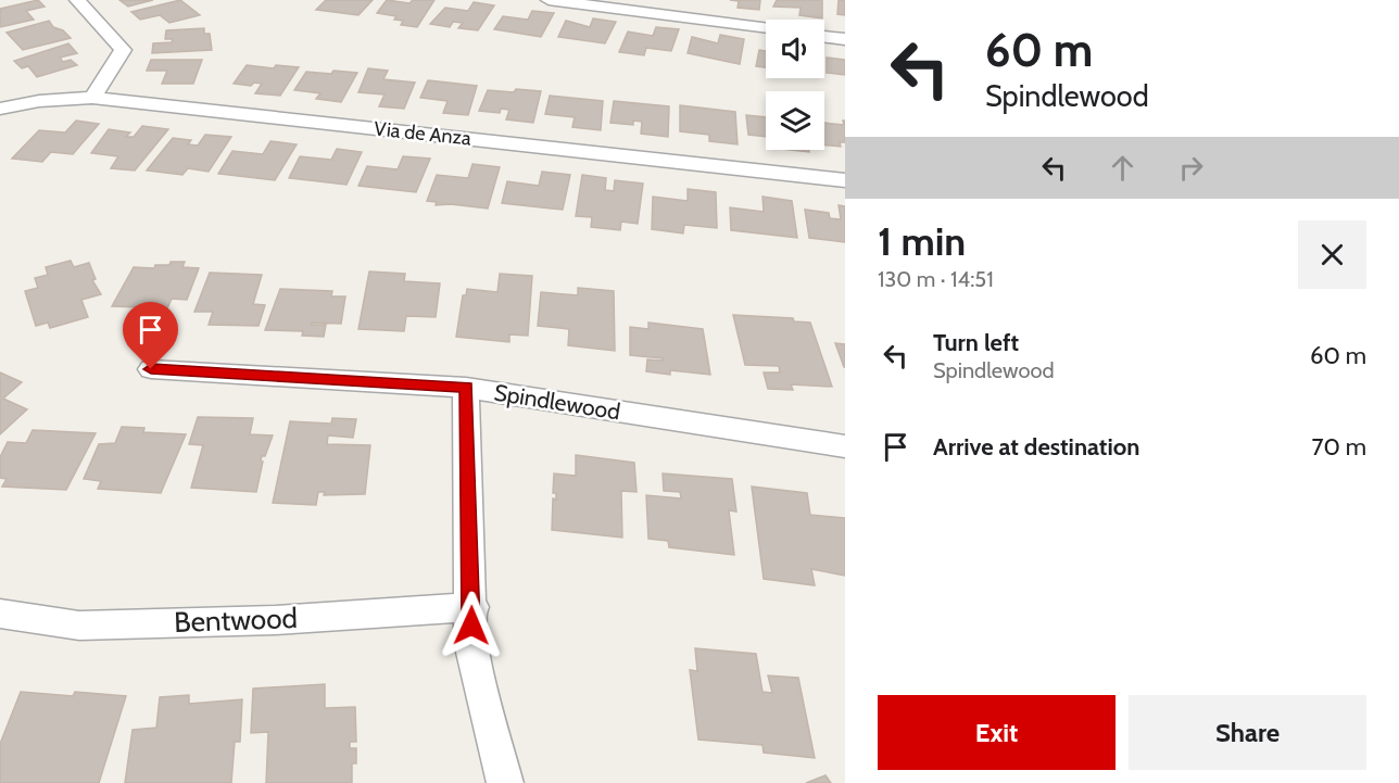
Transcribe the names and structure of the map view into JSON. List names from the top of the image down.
{
  "streets": {
    "street": ["Via de Anza", "Spindlewood", "Bentwood"]
  },
  "page": {
    "turn": ["60 m", "Spindlewood"],
    "heading": ["1 min", "130 m · 14:51"],
    "list": [
      {
        "name": "Turn left",
        "note": "Spindlewood",
        "value": "60 m"
      },
      {
        "name": "Arrive at destination",
        "value": "70 m"
      }
    ],
    "buttons": ["Exit", "Share"]
  }
}
